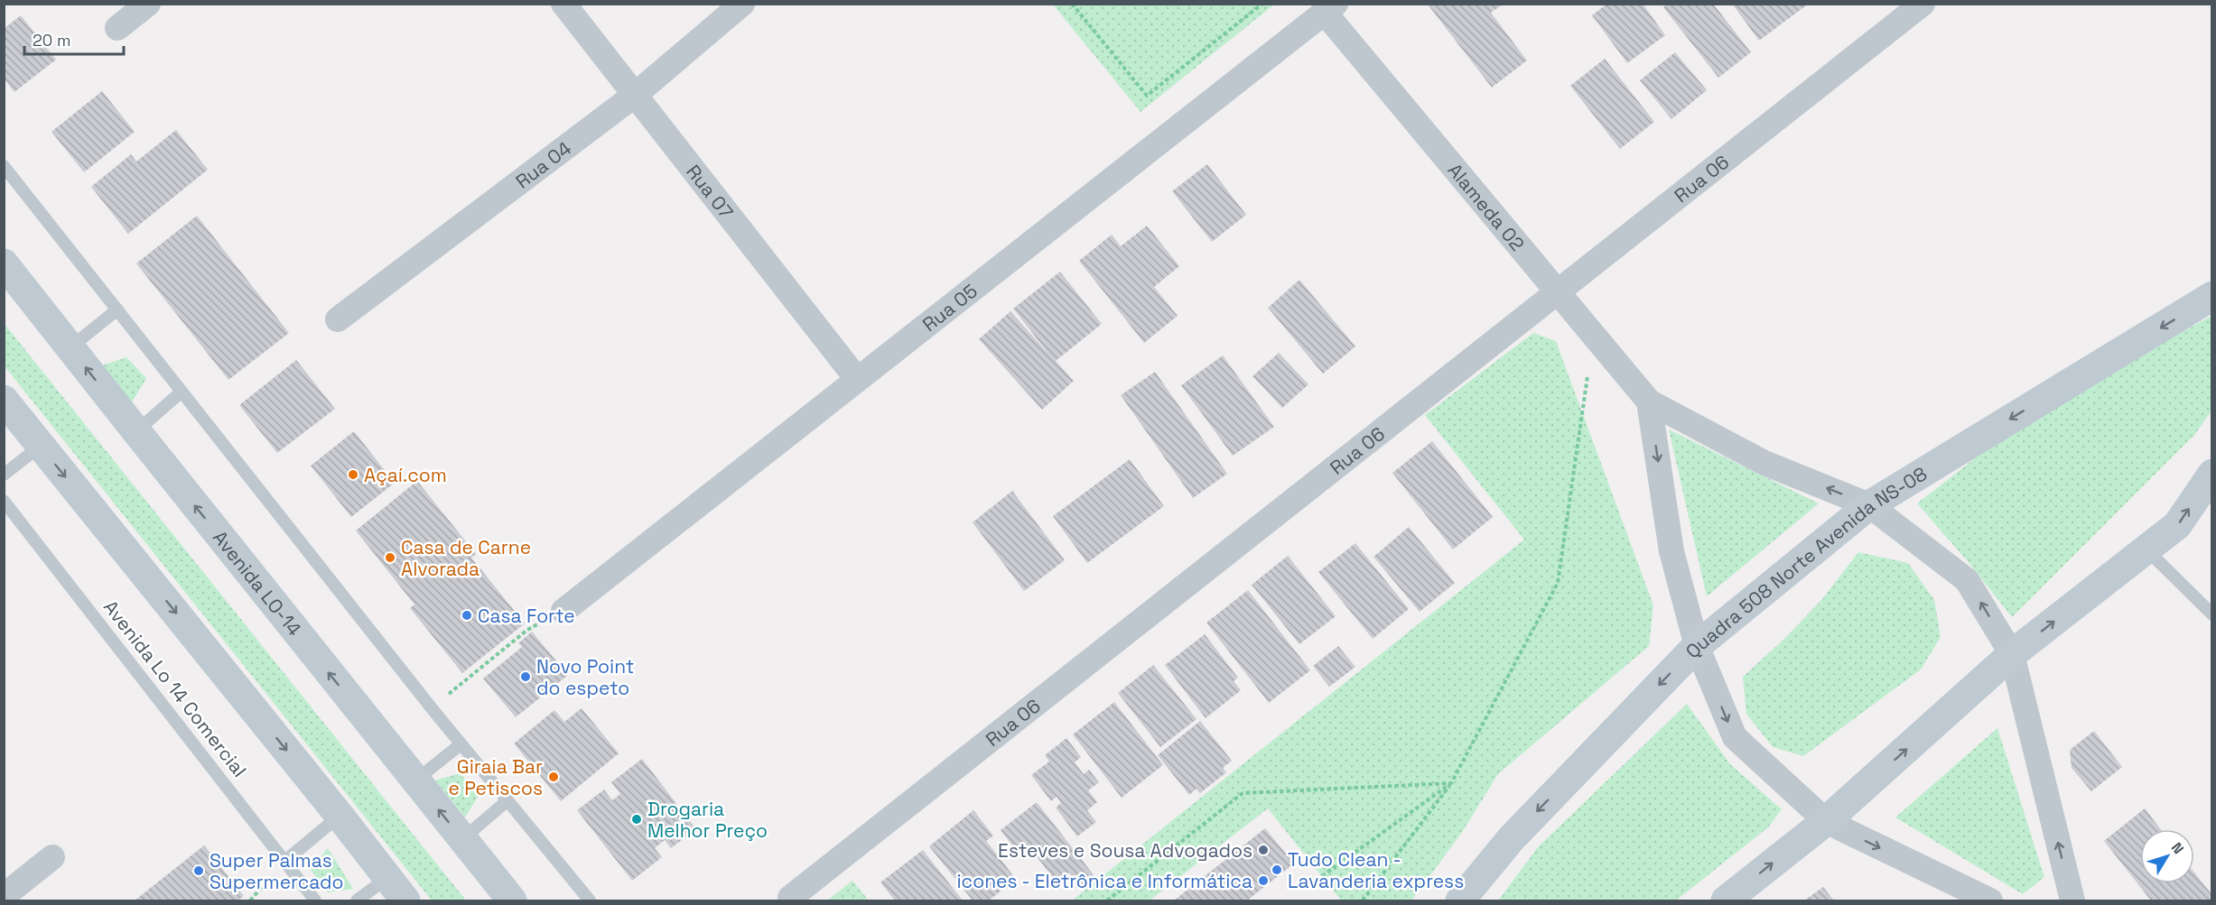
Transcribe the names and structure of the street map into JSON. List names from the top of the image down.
{
  "streets": {
    "street": [
      "Rua 04",
      "Rua 06",
      "Rua 07",
      "Alameda 02",
      "Rua 05",
      "Quadra 508 Norte Avenida NS-08",
      "Avenida LO-14"
    ],
    "lane": ["Avenida Lo 14 Comercial"]
  },
  "crossings": [
    ["Rua 04", "Rua 07"],
    ["Rua 06", "Alameda 02"],
    ["Rua 07", "Rua 05"],
    ["Alameda 02", "Rua 05"]
  ],
  "places": [
    "Açaí.com",
    "Casa de Carne Alvorada",
    "Casa Forte",
    "Novo Point do espeto",
    "Giraia Bar e Petiscos",
    "Drogaria Melhor Preço",
    "Esteves e Sousa Advogados",
    "Tudo Clean - Lavanderia express",
    "Super Palmas Supermercado",
    "icones - Eletrônica e Informática"
  ],
  "scale_bar": "20 m",
  "north": "top right"
}
